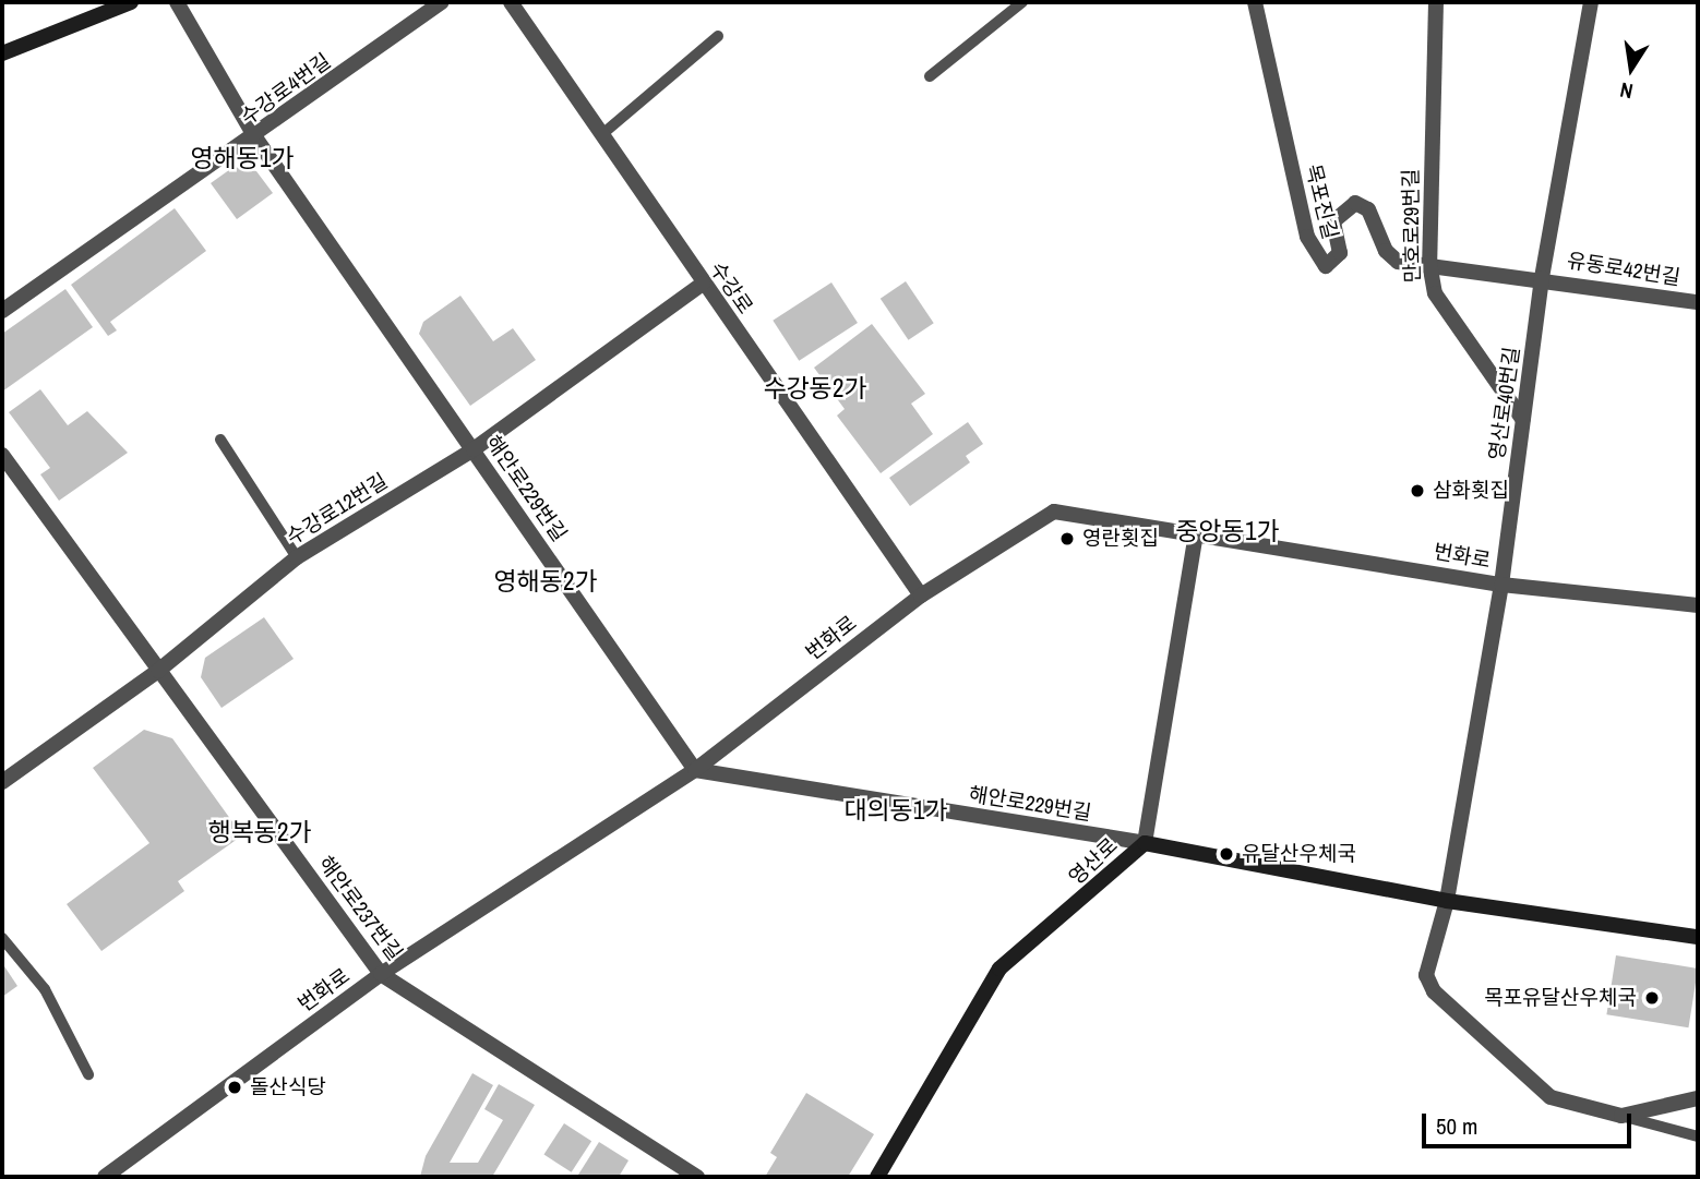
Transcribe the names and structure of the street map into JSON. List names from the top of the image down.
{
  "streets": {
    "street": [
      "수강로4번길",
      "목포진길",
      "만호로29번길",
      "유동로42번길",
      "수강로",
      "영산로40번길",
      "해안로229번길",
      "수강로12번길",
      "번화로",
      "영산로",
      "해안로237번길"
    ]
  },
  "crossings": [
    ["수강로4번길", "해안로229번길"],
    ["목포진길", "만호로29번길"],
    ["목포진길", "유동로42번길"],
    ["만호로29번길", "유동로42번길"],
    ["만호로29번길", "영산로40번길"],
    ["유동로42번길", "영산로40번길"],
    ["수강로", "수강로12번길"],
    ["수강로", "번화로"],
    ["영산로40번길", "번화로"],
    ["영산로40번길", "영산로"],
    ["해안로229번길", "수강로12번길"],
    ["해안로229번길", "번화로"],
    ["해안로229번길", "영산로"],
    ["수강로12번길", "해안로237번길"],
    ["번화로", "해안로237번길"]
  ],
  "districts": [
    "영해동1가",
    "수강동2가",
    "중앙동1가",
    "영해동2가",
    "대의동1가",
    "행복동2가"
  ],
  "places": [
    "삼화횟집",
    "영란횟집",
    "유달산우체국",
    "목포유달산우체국",
    "돌산식당"
  ],
  "scale_bar": "50 m",
  "north": "bottom"
}
